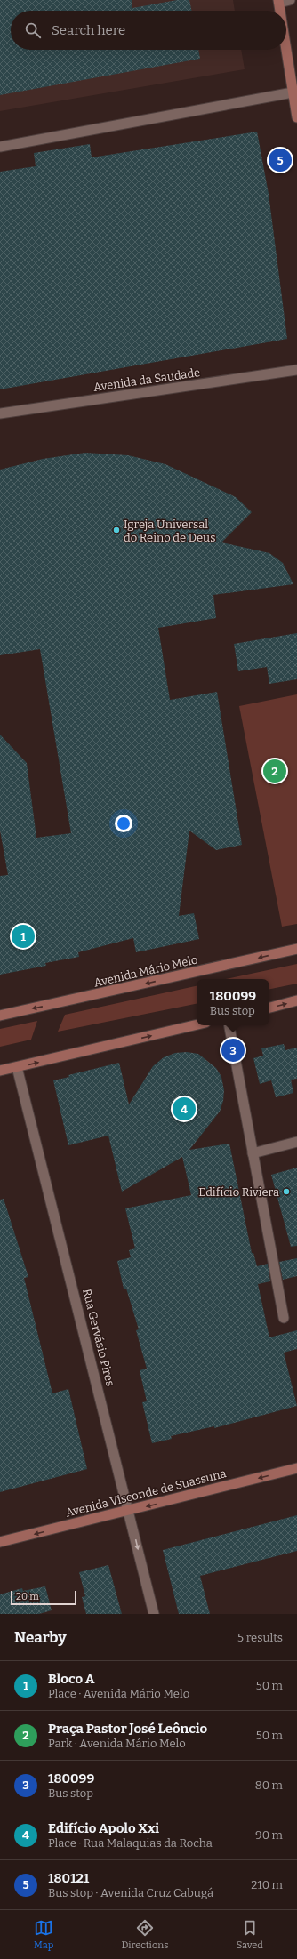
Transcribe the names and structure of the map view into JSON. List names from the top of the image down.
{
  "streets": {
    "main road": ["Avenida Mário Melo", "Avenida Visconde de Suassuna"],
    "street": ["Avenida da Saudade", "Rua Gervásio Pires"]
  },
  "crossings": [
    ["Rua Gervásio Pires", "Avenida Visconde de Suassuna"]
  ],
  "one_way": ["Avenida Visconde de Suassuna"],
  "places": ["Igreja Universal do Reino de Deus", "Edifício Riviera"],
  "scale_bar": "20 m",
  "page": {
    "search": "Search here",
    "pins": [
      "5",
      "2",
      "1",
      "3",
      "4"
    ],
    "popup": ["180099", "Bus stop"],
    "scale": "20 m",
    "heading": ["Nearby", "5 results"],
    "list": [
      {
        "mark": "1",
        "name": "Bloco A",
        "note": "Place · Avenida Mário Melo",
        "value": "50 m"
      },
      {
        "mark": "2",
        "name": "Praça Pastor José Leôncio",
        "note": "Park · Avenida Mário Melo",
        "value": "50 m"
      },
      {
        "mark": "3",
        "name": "180099",
        "note": "Bus stop",
        "value": "80 m"
      },
      {
        "mark": "4",
        "name": "Edifício Apolo Xxi",
        "note": "Place · Rua Malaquias da Rocha",
        "value": "90 m"
      },
      {
        "mark": "5",
        "name": "180121",
        "note": "Bus stop · Avenida Cruz Cabugá",
        "value": "210 m"
      }
    ],
    "nav": ["Map", "Directions", "Saved"]
  }
}
